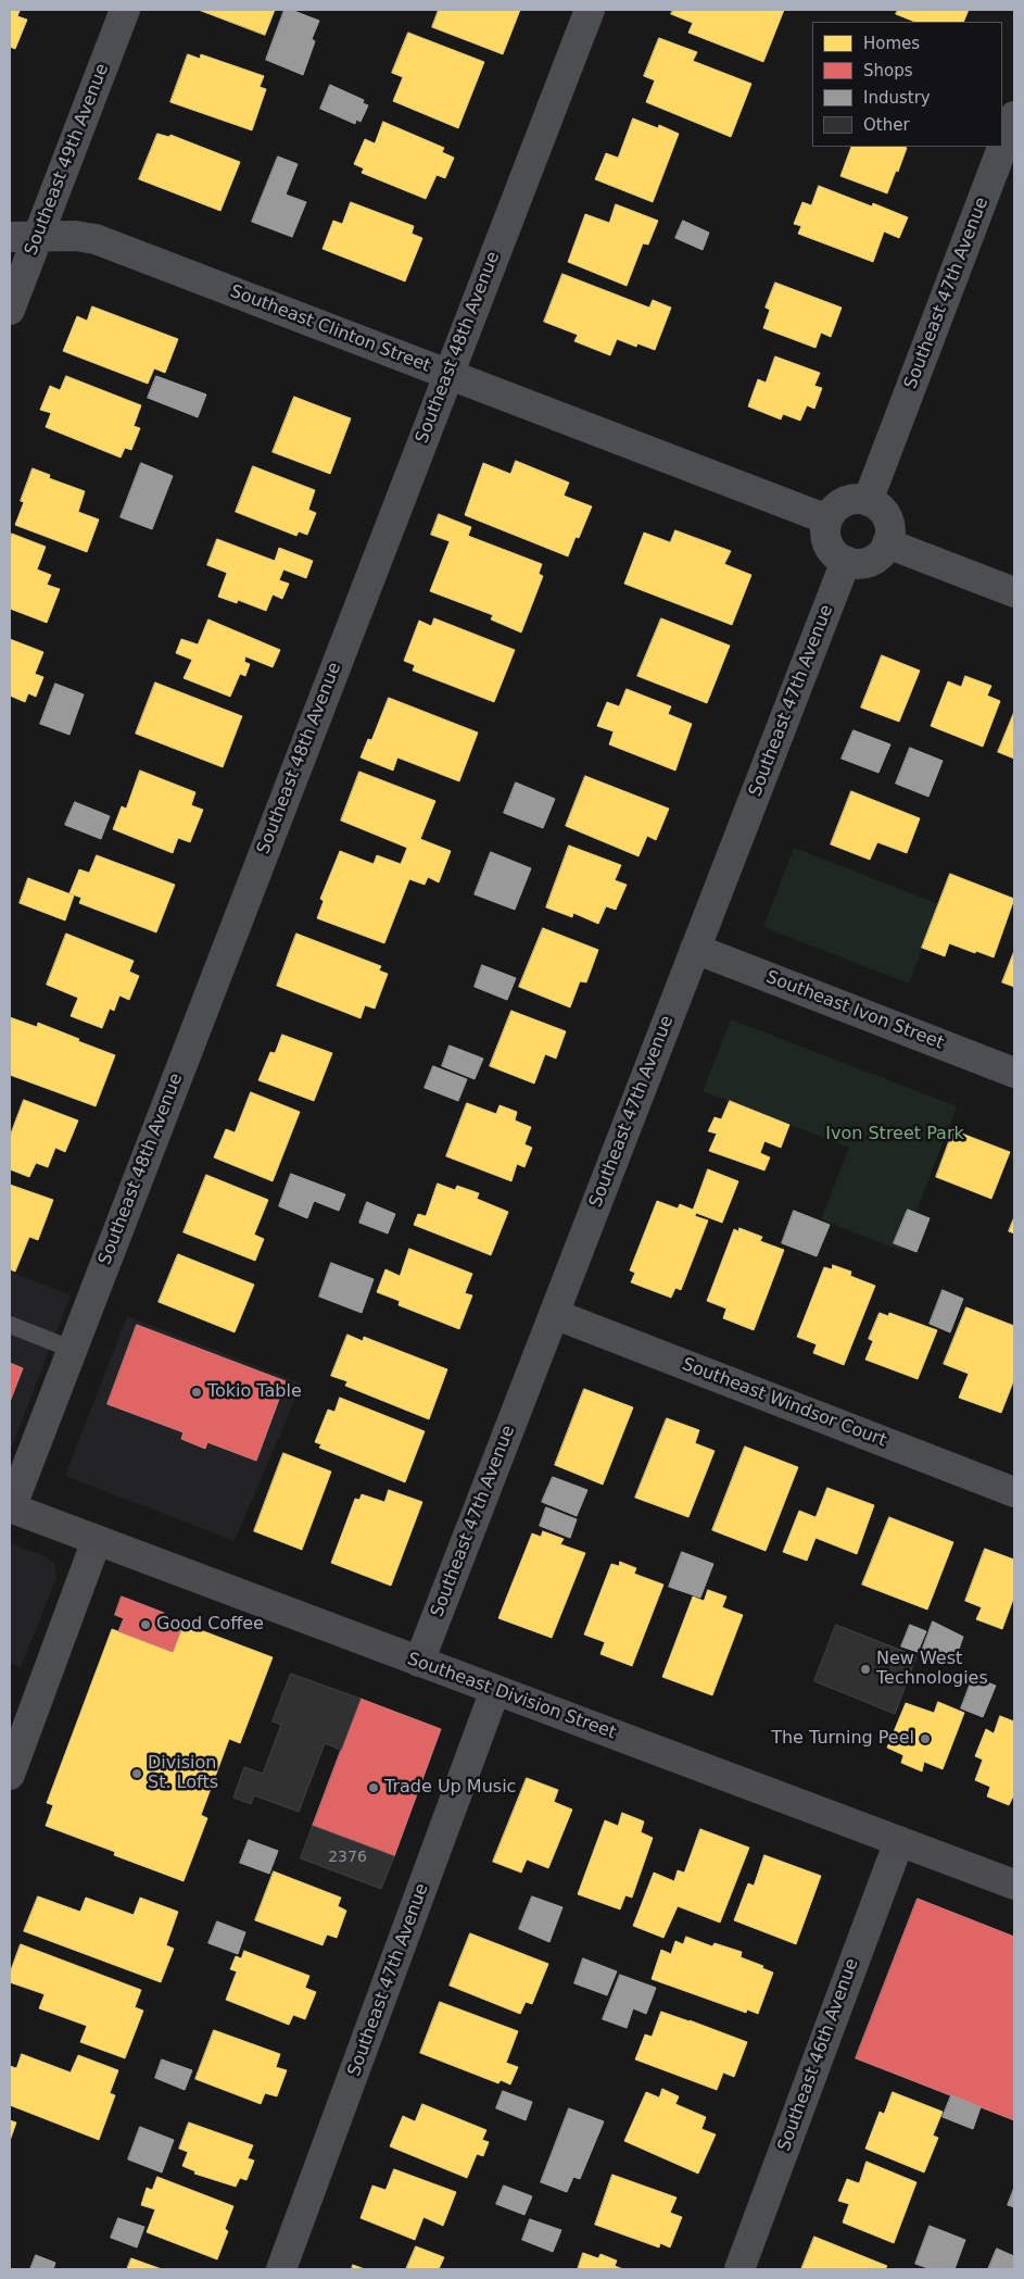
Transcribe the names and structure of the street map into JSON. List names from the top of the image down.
{
  "streets": {
    "main road": ["Southeast Division Street"],
    "street": [
      "Southeast 49th Avenue",
      "Southeast 47th Avenue",
      "Southeast Clinton Street",
      "Southeast 48th Avenue",
      "Southeast Ivon Street",
      "Southeast Windsor Court",
      "Southeast 46th Avenue"
    ]
  },
  "crossings": [
    ["Southeast 49th Avenue", "Southeast Clinton Street"],
    ["Southeast 47th Avenue", "Southeast Clinton Street"],
    ["Southeast 47th Avenue", "Southeast Ivon Street"],
    ["Southeast 47th Avenue", "Southeast Windsor Court"],
    ["Southeast 47th Avenue", "Southeast Division Street"],
    ["Southeast Clinton Street", "Southeast 48th Avenue"],
    ["Southeast 48th Avenue", "Southeast Division Street"],
    ["Southeast Division Street", "Southeast 46th Avenue"]
  ],
  "parks": ["Ivon Street Park"],
  "places": [
    "Tokio Table",
    "Good Coffee",
    "New West Technologies",
    "The Turning Peel",
    "Division St. Lofts",
    "Trade Up Music"
  ],
  "house_numbers": ["2376"],
  "legend": [
    "Homes",
    "Shops",
    "Industry",
    "Other"
  ]
}
